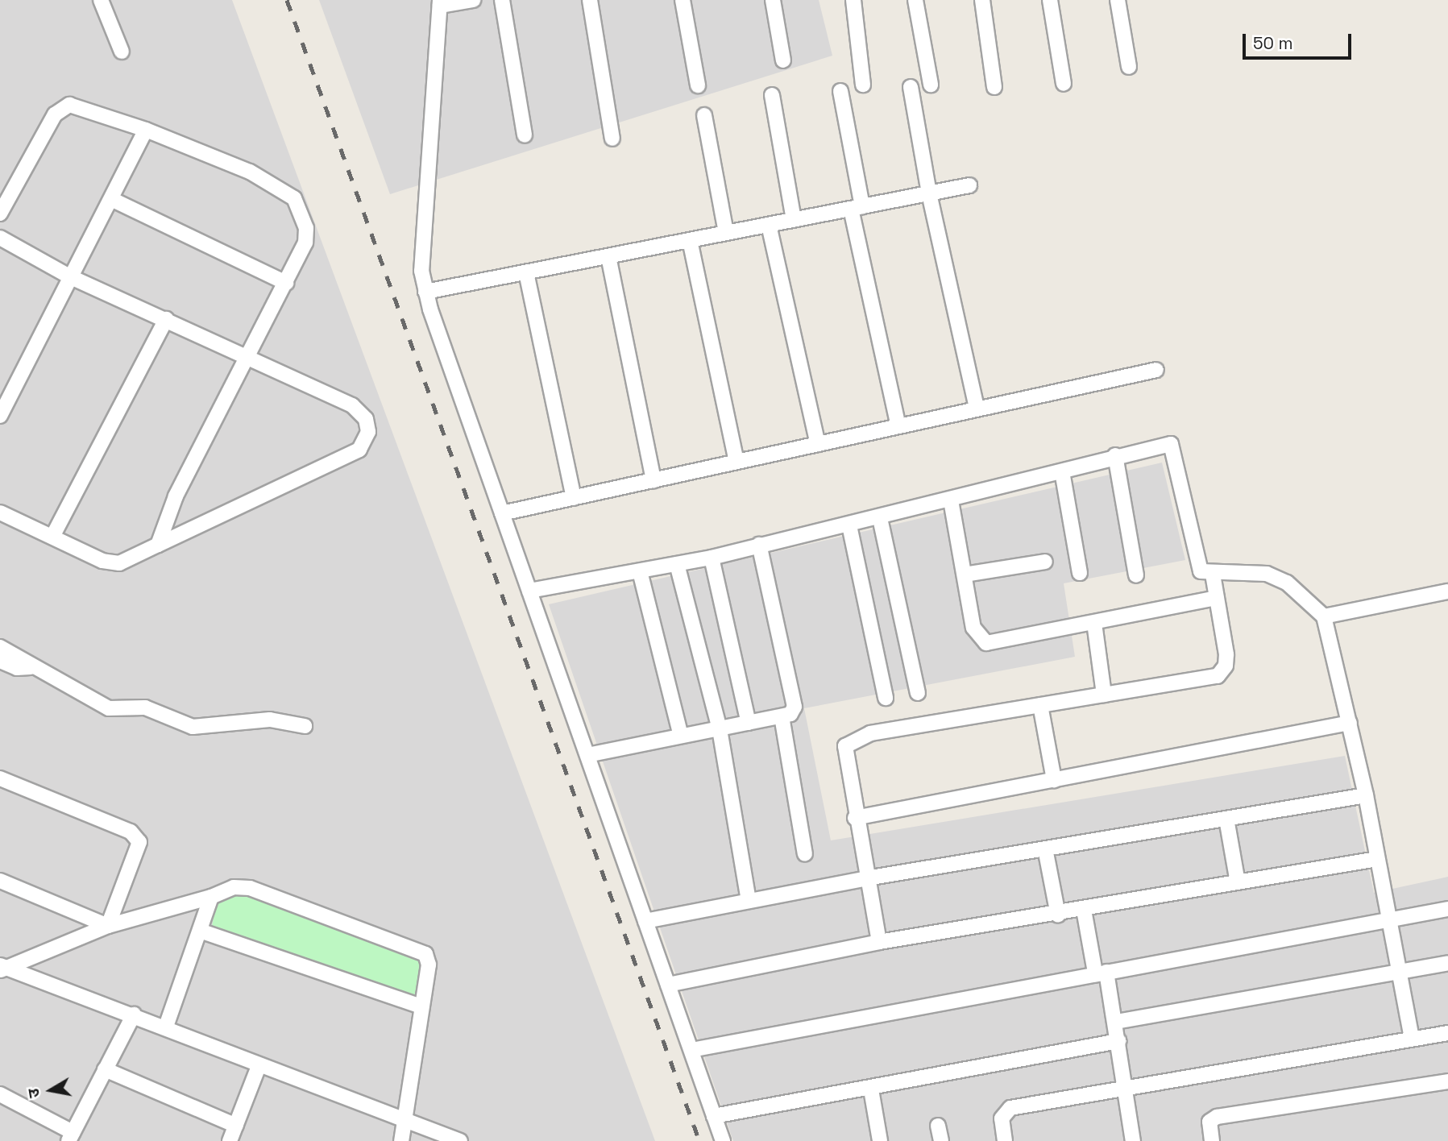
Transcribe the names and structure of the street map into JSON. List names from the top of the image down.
{
  "scale_bar": "50 m",
  "north": "left"
}
